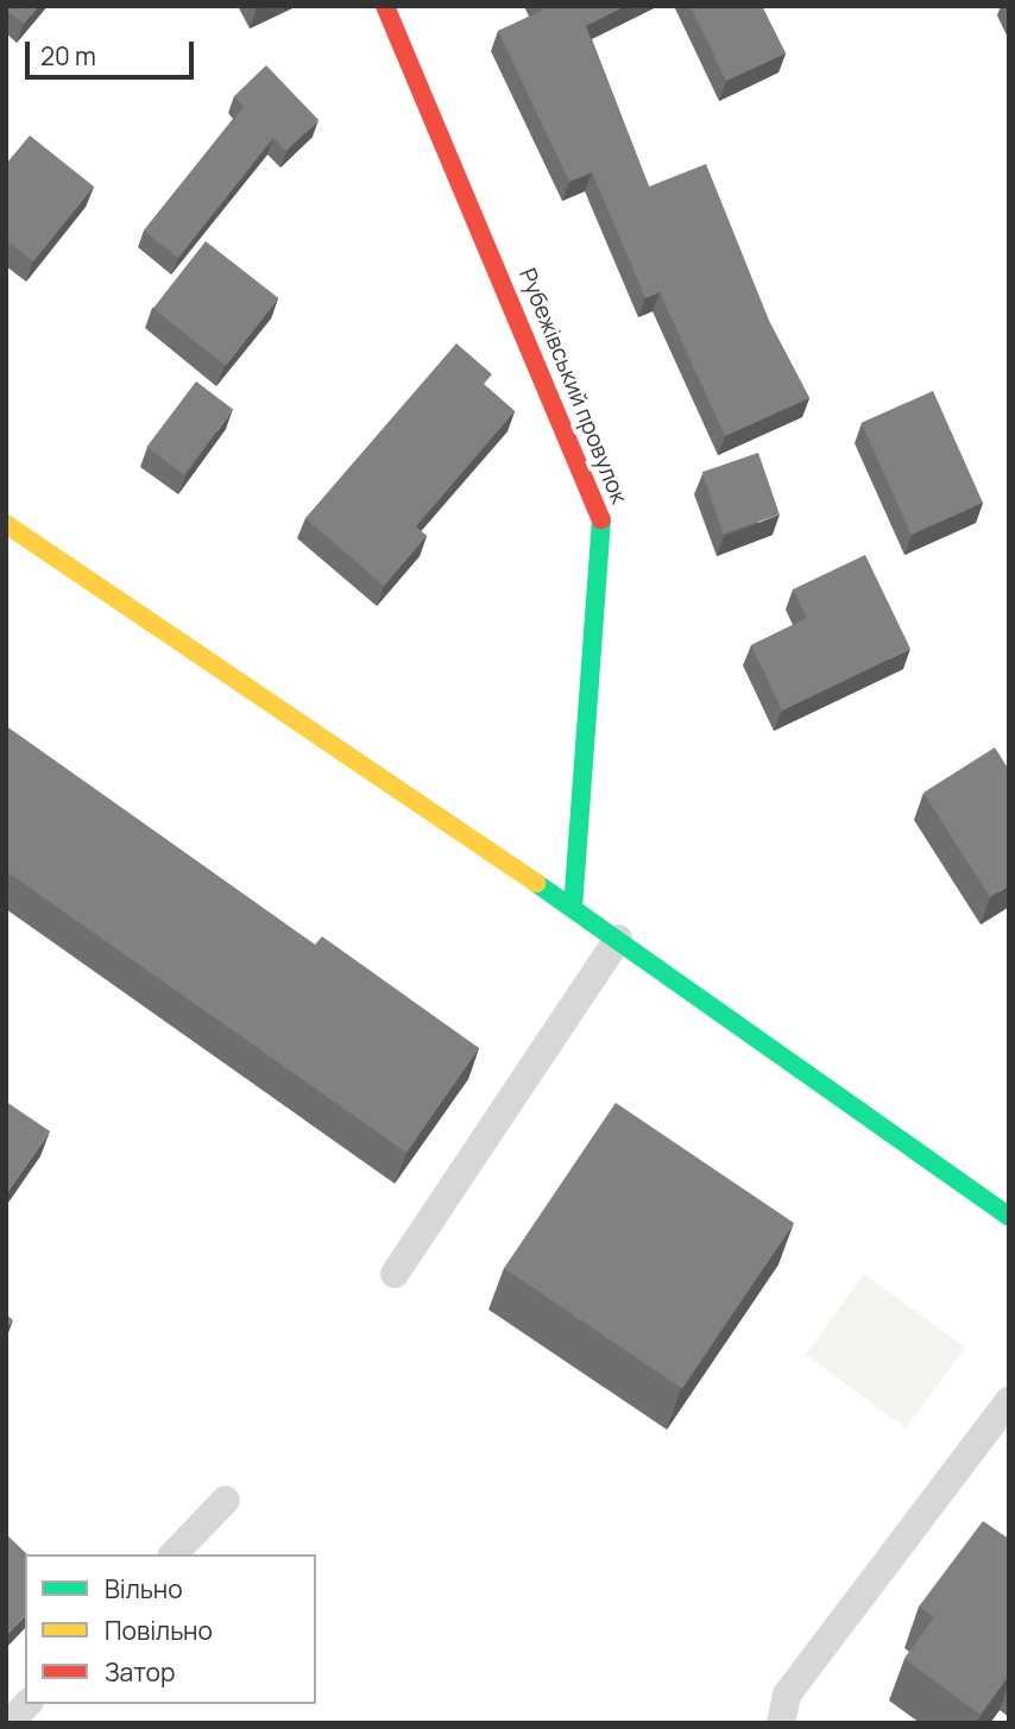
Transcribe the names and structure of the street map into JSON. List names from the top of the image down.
{
  "streets": {
    "street": ["Рубежівський провулок"]
  },
  "legend": ["Вільно", "Повільно", "Затор"],
  "scale_bar": "20 m"
}
